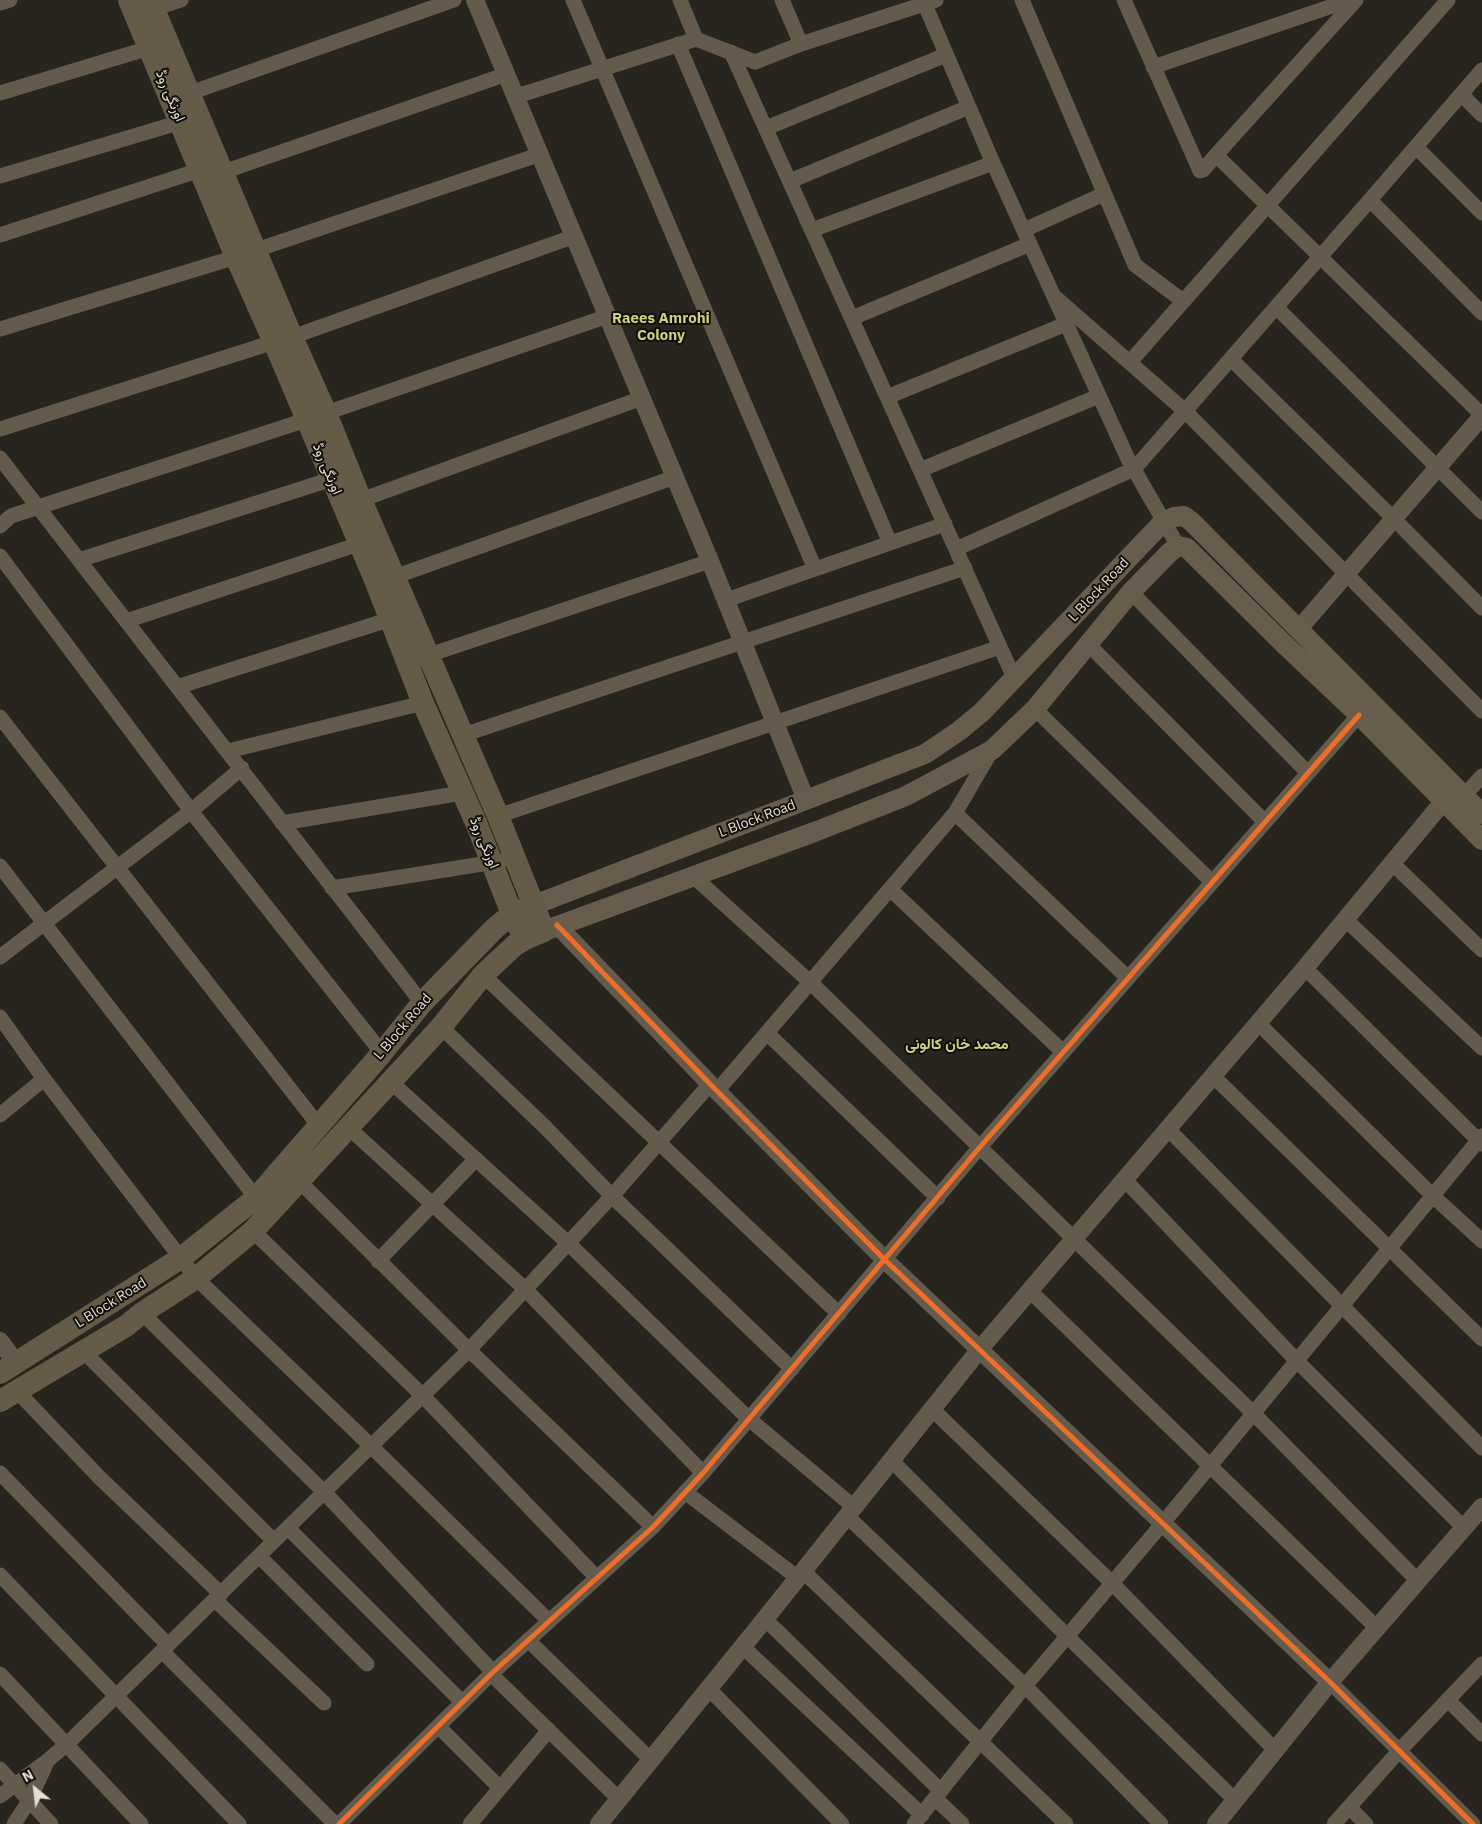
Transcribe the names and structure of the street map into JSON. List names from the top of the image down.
{
  "streets": {
    "main road": ["اورنگی روڈ", "L Block Road"]
  },
  "crossings": [
    ["اورنگی روڈ", "L Block Road"]
  ],
  "districts": ["Raees Amrohi Colony", "محمد خان کالونی"],
  "north": "top left"
}
